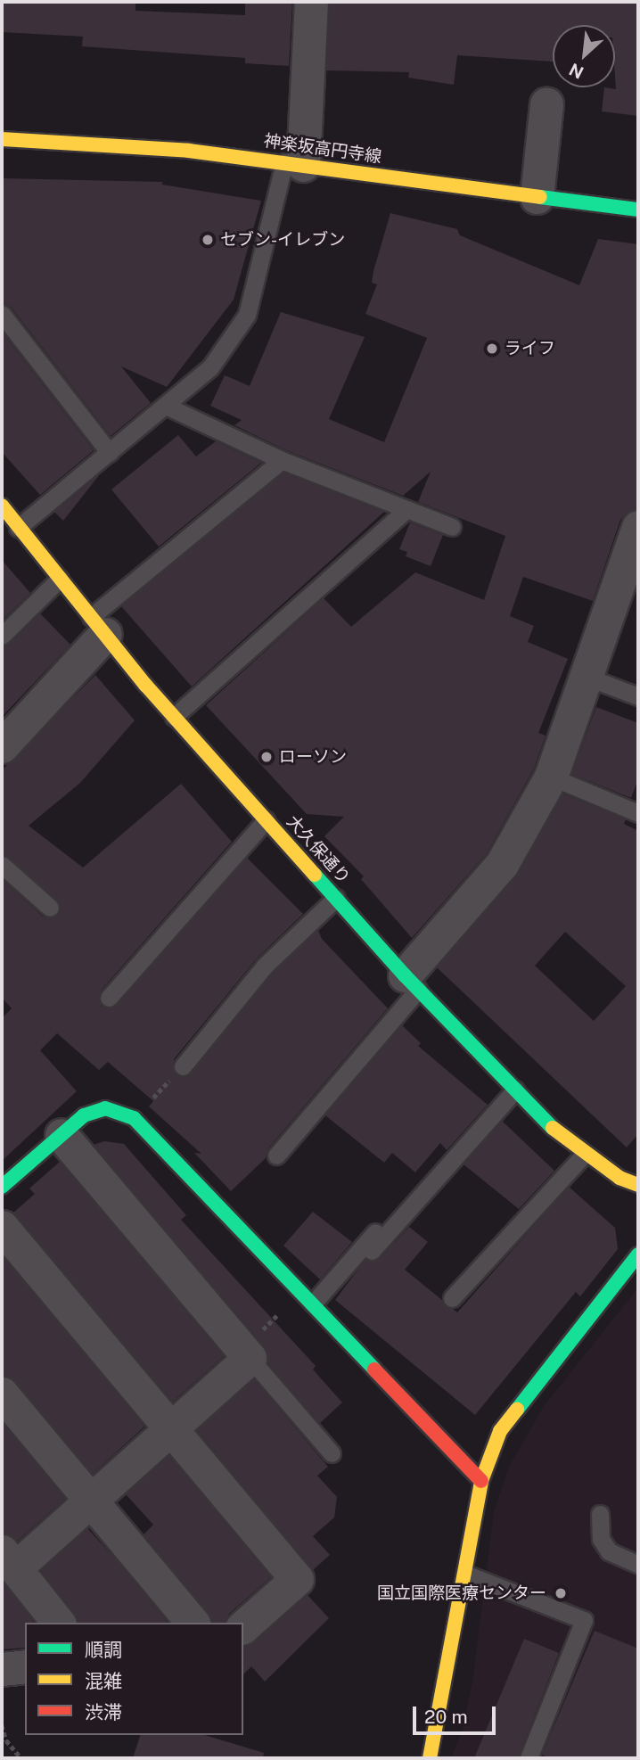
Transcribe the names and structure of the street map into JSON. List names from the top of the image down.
{
  "streets": {
    "main road": ["神楽坂高円寺線", "大久保通り"]
  },
  "places": [
    "セブン-イレブン",
    "ライフ",
    "ローソン",
    "国立国際医療センター"
  ],
  "legend": ["順調", "混雑", "渋滞"],
  "scale_bar": "20 m",
  "north": "bottom left"
}
